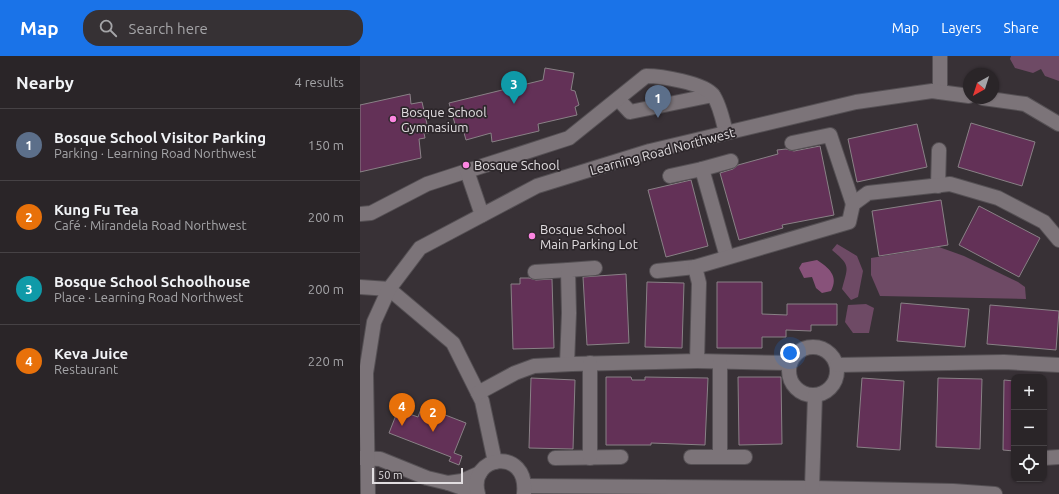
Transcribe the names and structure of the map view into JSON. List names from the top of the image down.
{
  "streets": {
    "street": ["Learning Road Northwest"]
  },
  "places": ["Bosque School Gymnasium", "Bosque School", "Bosque School Main Parking Lot"],
  "scale_bar": "50 m",
  "north": "bottom left",
  "page": {
    "header": "Map",
    "search": "Search here",
    "nav": ["Map", "Layers", "Share"],
    "heading": ["Nearby", "4 results"],
    "pins": [
      "3",
      "1",
      "4",
      "2"
    ],
    "list": [
      {
        "mark": "1",
        "name": "Bosque School Visitor Parking",
        "note": "Parking · Learning Road Northwest",
        "value": "150 m"
      },
      {
        "mark": "2",
        "name": "Kung Fu Tea",
        "note": "Café · Mirandela Road Northwest",
        "value": "200 m"
      },
      {
        "mark": "3",
        "name": "Bosque School Schoolhouse",
        "note": "Place · Learning Road Northwest",
        "value": "200 m"
      },
      {
        "mark": "4",
        "name": "Keva Juice",
        "note": "Restaurant",
        "value": "220 m"
      }
    ],
    "map_buttons": ["+", "−"],
    "scale": "50 m"
  }
}
